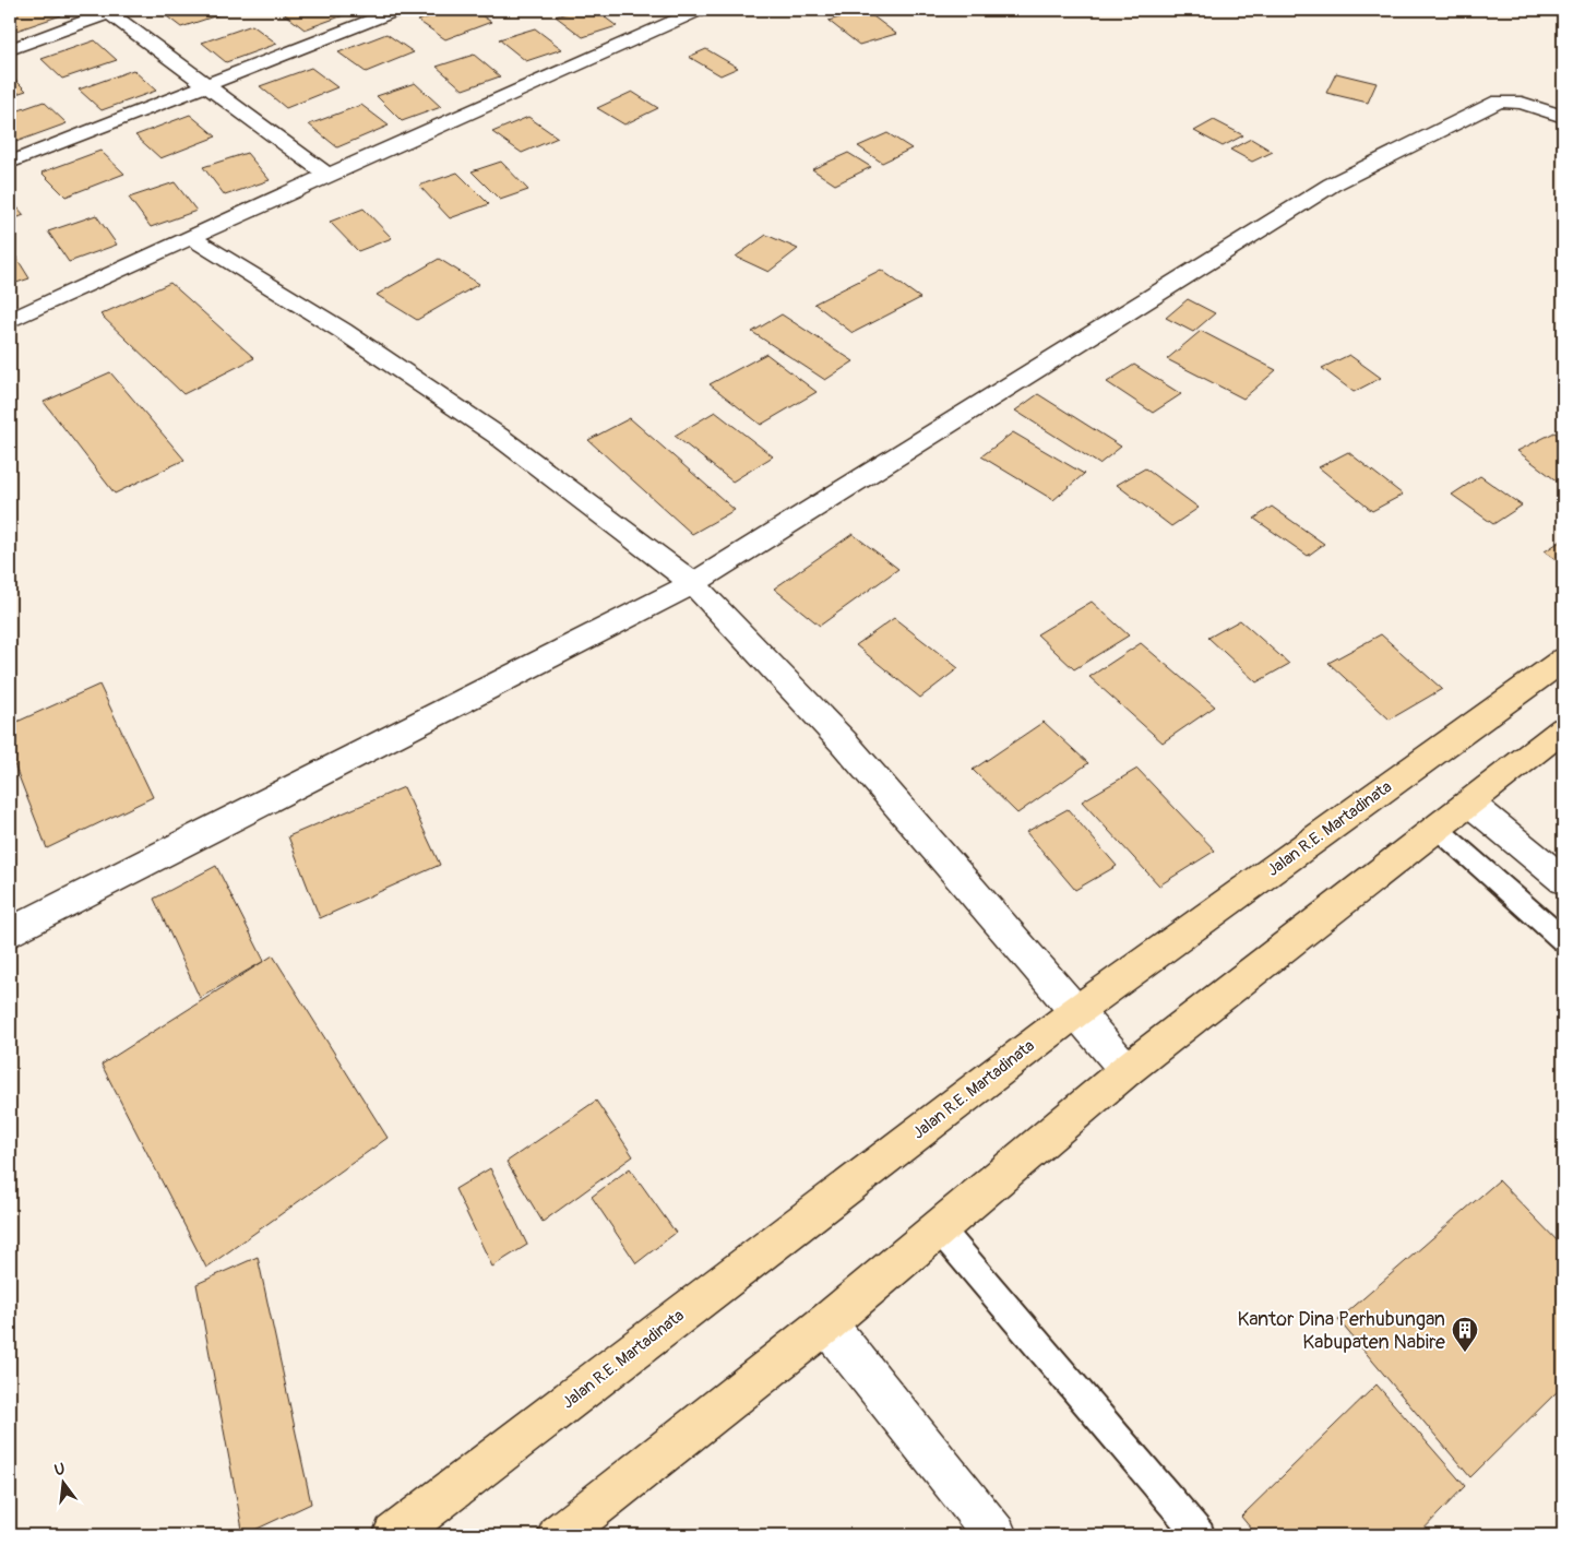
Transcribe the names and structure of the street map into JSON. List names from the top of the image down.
{
  "streets": {
    "highway": ["Jalan R.E. Martadinata"]
  },
  "places": {
    "building": ["Kantor Dina Perhubungan Kabupaten Nabire"]
  },
  "north": "top"
}
